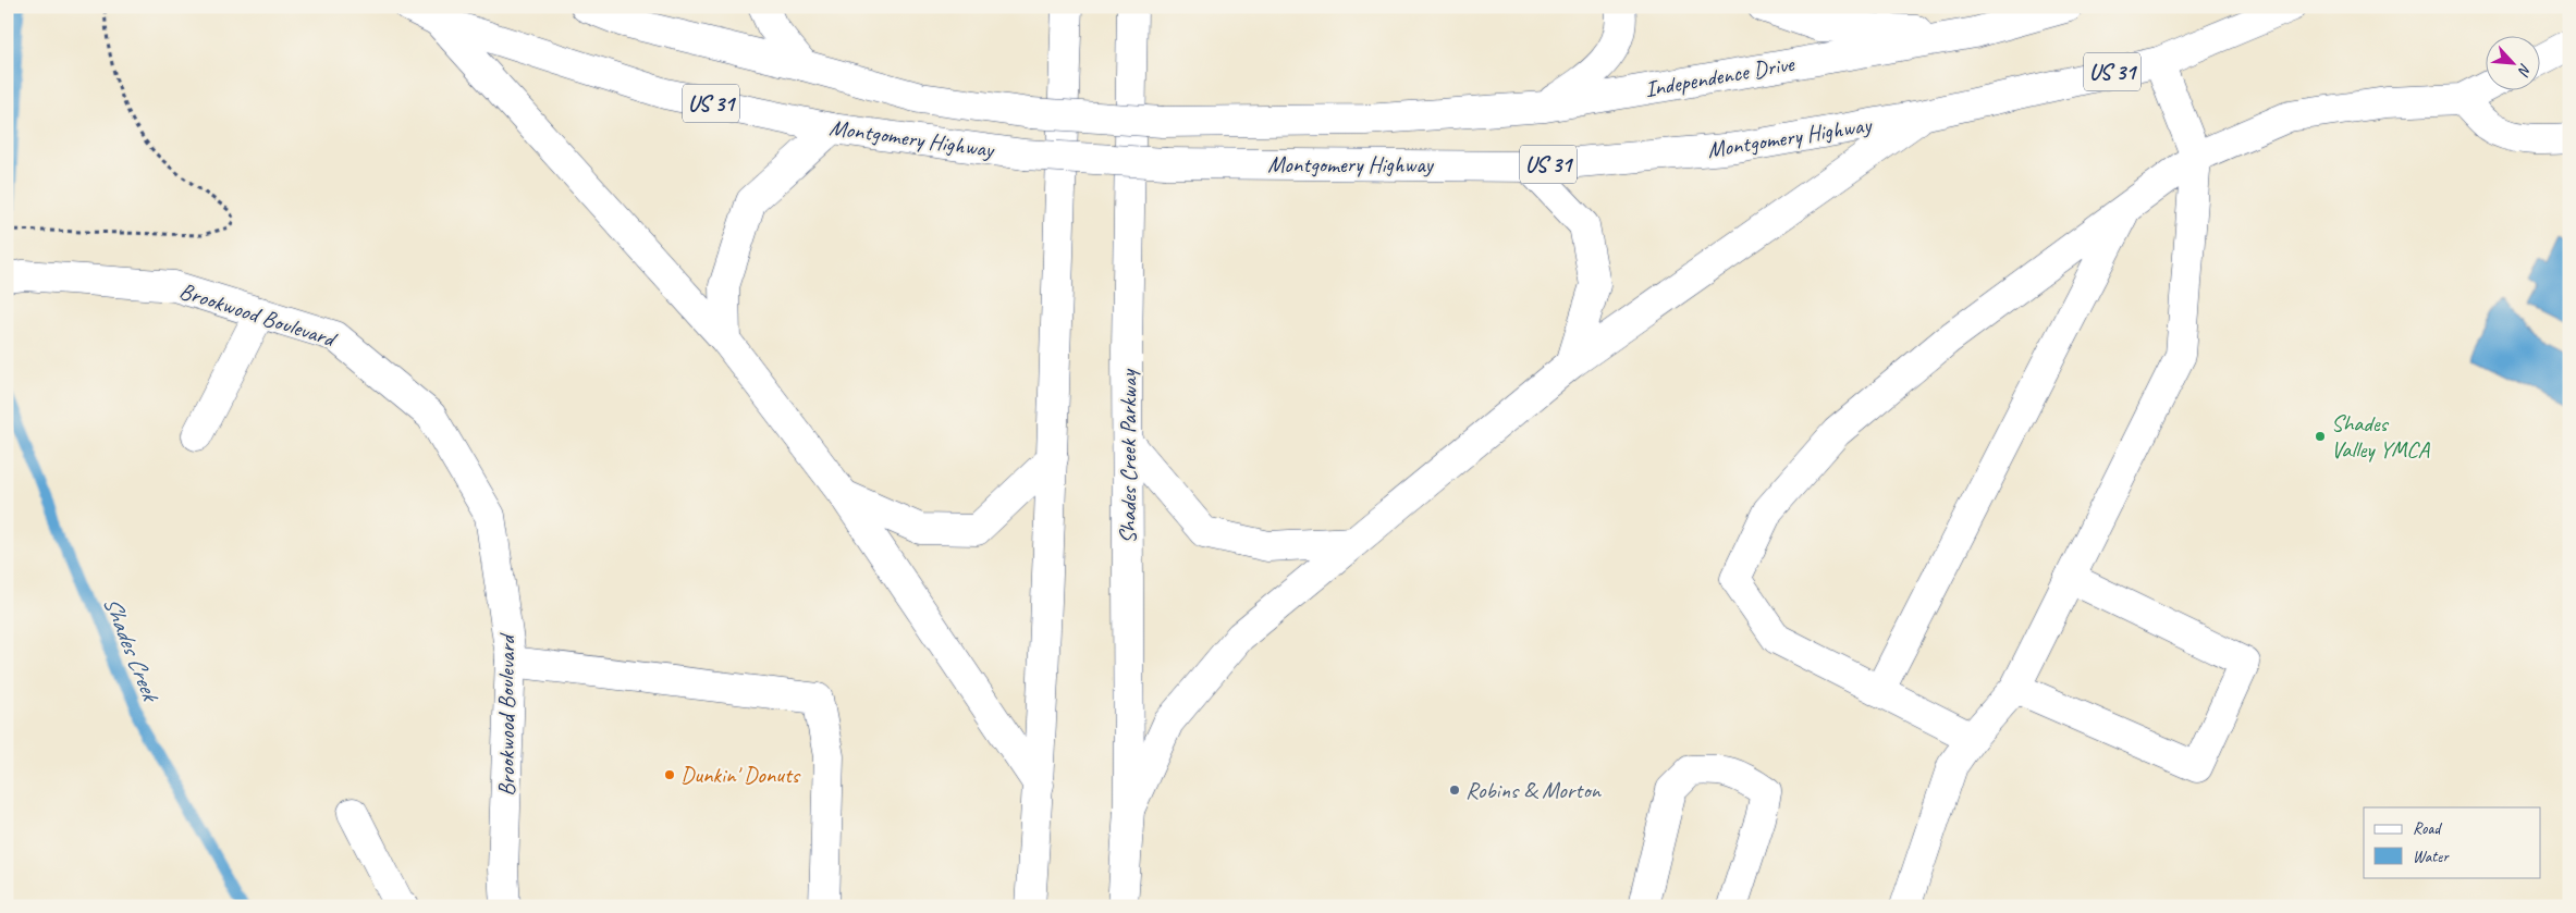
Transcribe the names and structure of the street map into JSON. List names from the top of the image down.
{
  "streets": {
    "main road": [
      "US 31",
      "Independence Drive",
      "Montgomery Highway",
      "Brookwood Boulevard",
      "Shades Creek Parkway"
    ]
  },
  "crossings": [
    ["Independence Drive", "Montgomery Highway"]
  ],
  "water": ["Shades Creek"],
  "places": ["Shades Valley YMCA", "Dunkin' Donuts", "Robins & Morton"],
  "legend": ["Road", "Water"],
  "north": "bottom right"
}
